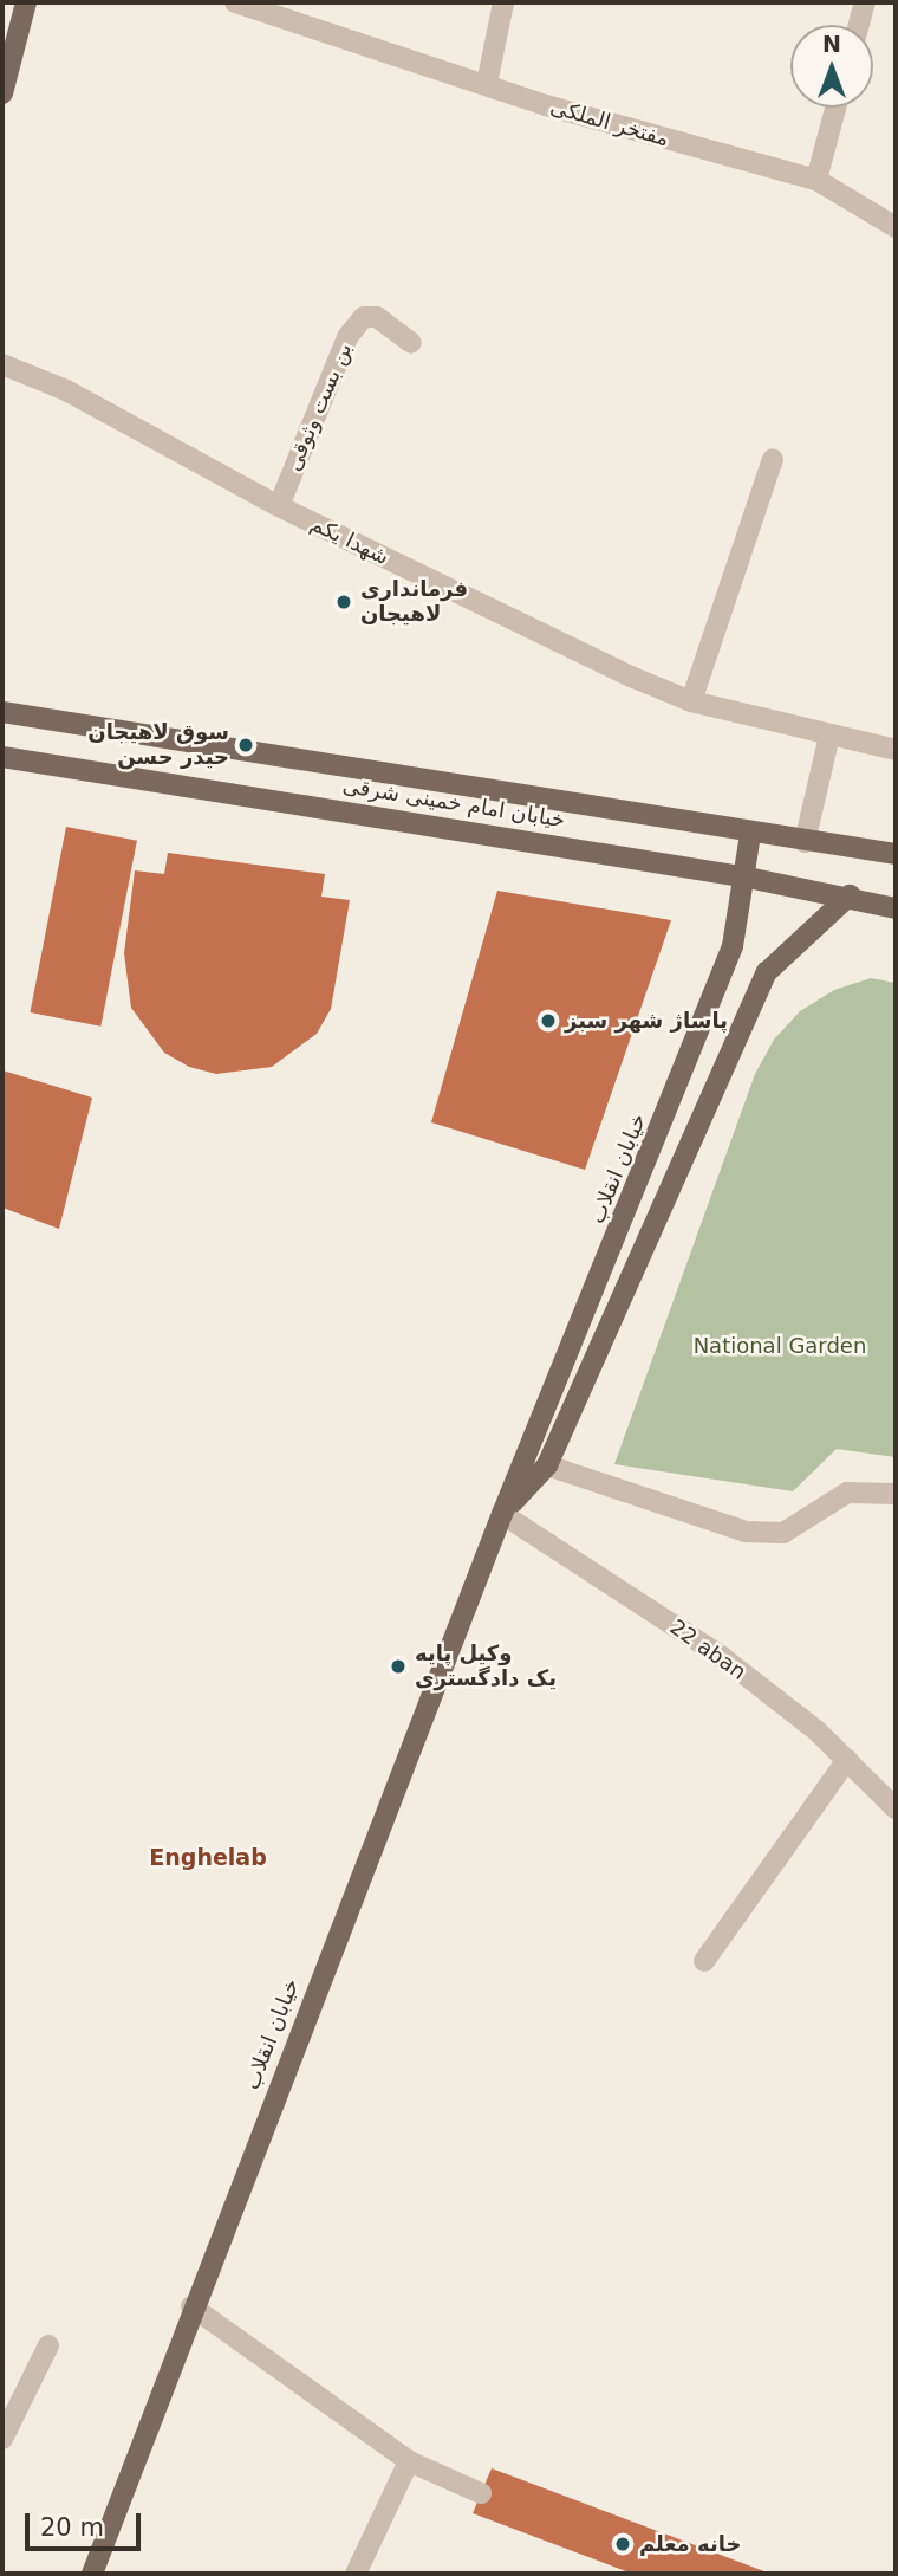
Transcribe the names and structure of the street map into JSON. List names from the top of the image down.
{
  "streets": {
    "main road": ["خیابان امام خمینی شرقی", "خیابان انقلاب"],
    "street": [
      "مفتخر الملکی",
      "بن بست وثوقی",
      "شهدا یکم",
      "22 aban"
    ]
  },
  "crossings": [
    ["بن بست وثوقی", "شهدا یکم"],
    ["خیابان امام خمینی شرقی", "خیابان انقلاب"],
    ["خیابان انقلاب", "22 aban"]
  ],
  "districts": ["Enghelab"],
  "parks": ["National Garden"],
  "places": [
    "فرمانداری لاهیجان",
    "سوق لاهيجان حيدر حسن",
    "پاساژ شهر سبز",
    "وکیل پایه یک دادگستری",
    "خانه معلم"
  ],
  "scale_bar": "20 m",
  "north": "top"
}
